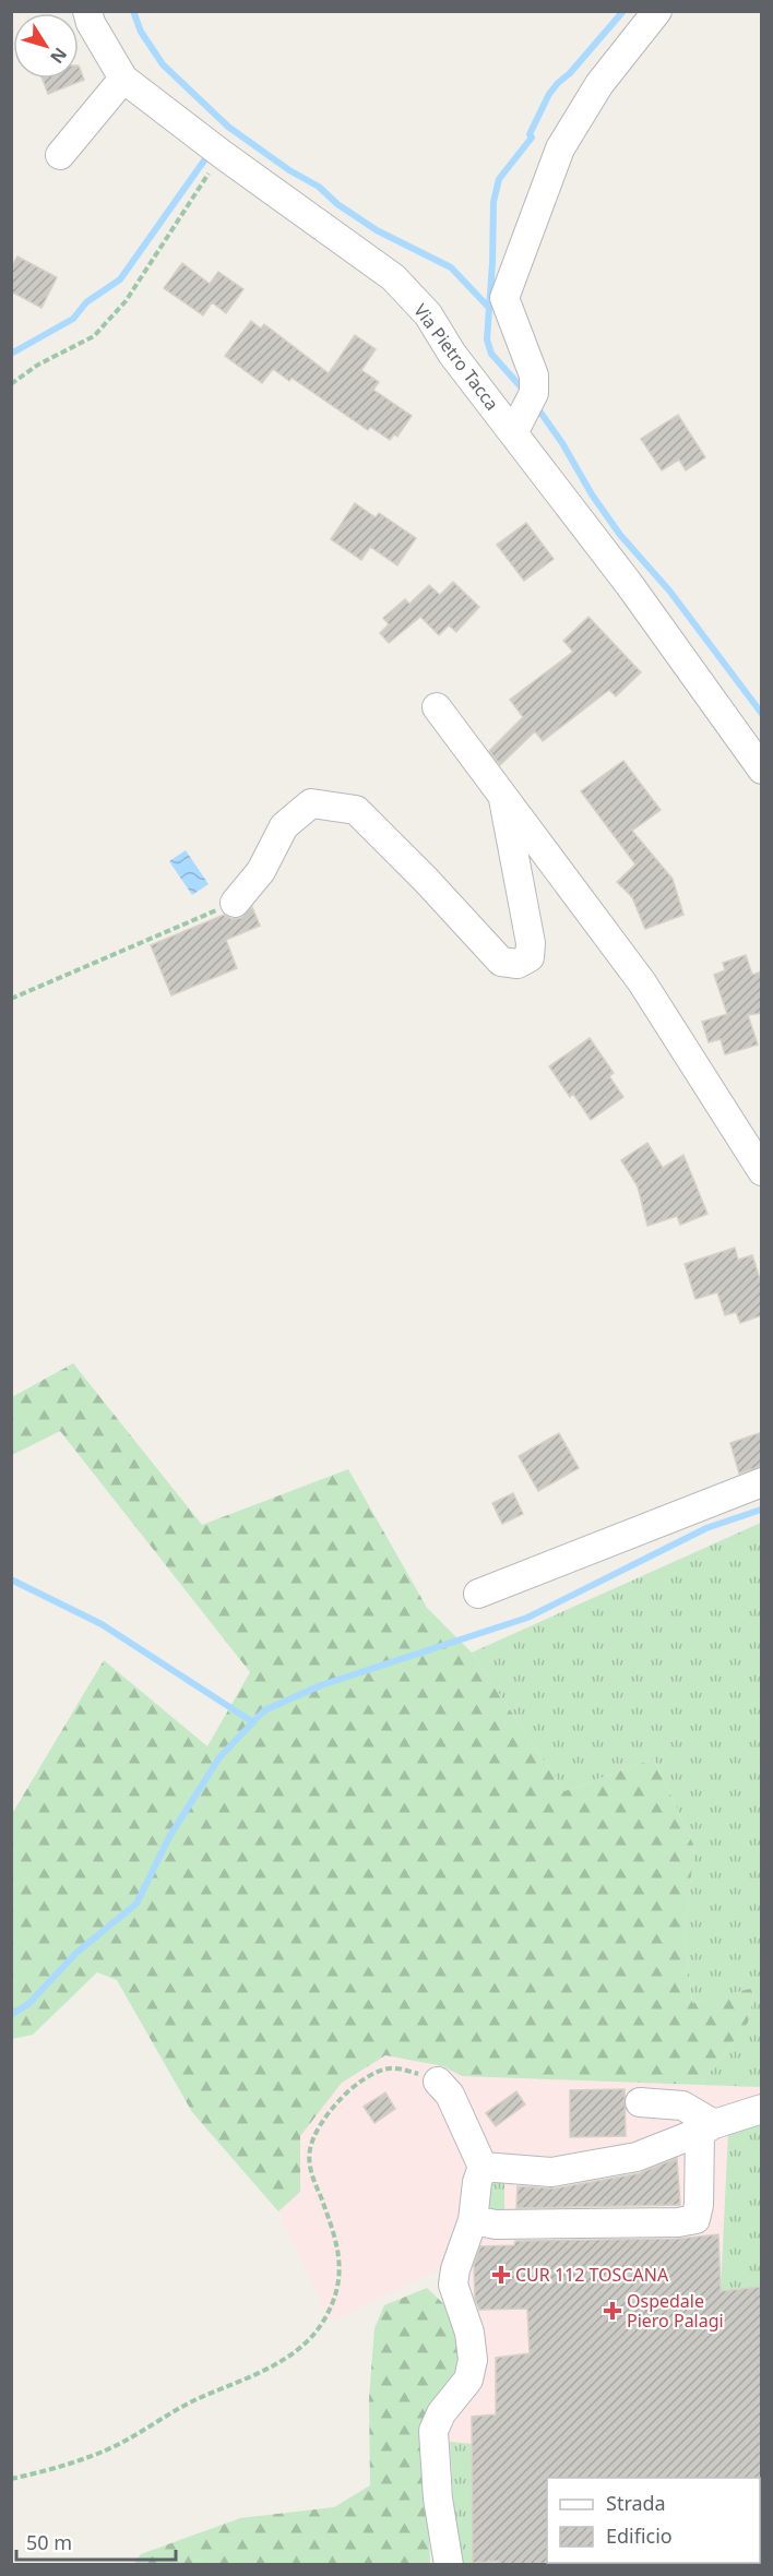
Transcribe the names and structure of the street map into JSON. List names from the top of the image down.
{
  "streets": {
    "street": ["Via Pietro Tacca"]
  },
  "places": {
    "health": ["CUR 112 TOSCANA", "Ospedale Piero Palagi"]
  },
  "legend": ["Strada", "Edificio"],
  "scale_bar": "50 m",
  "north": "bottom right"
}
